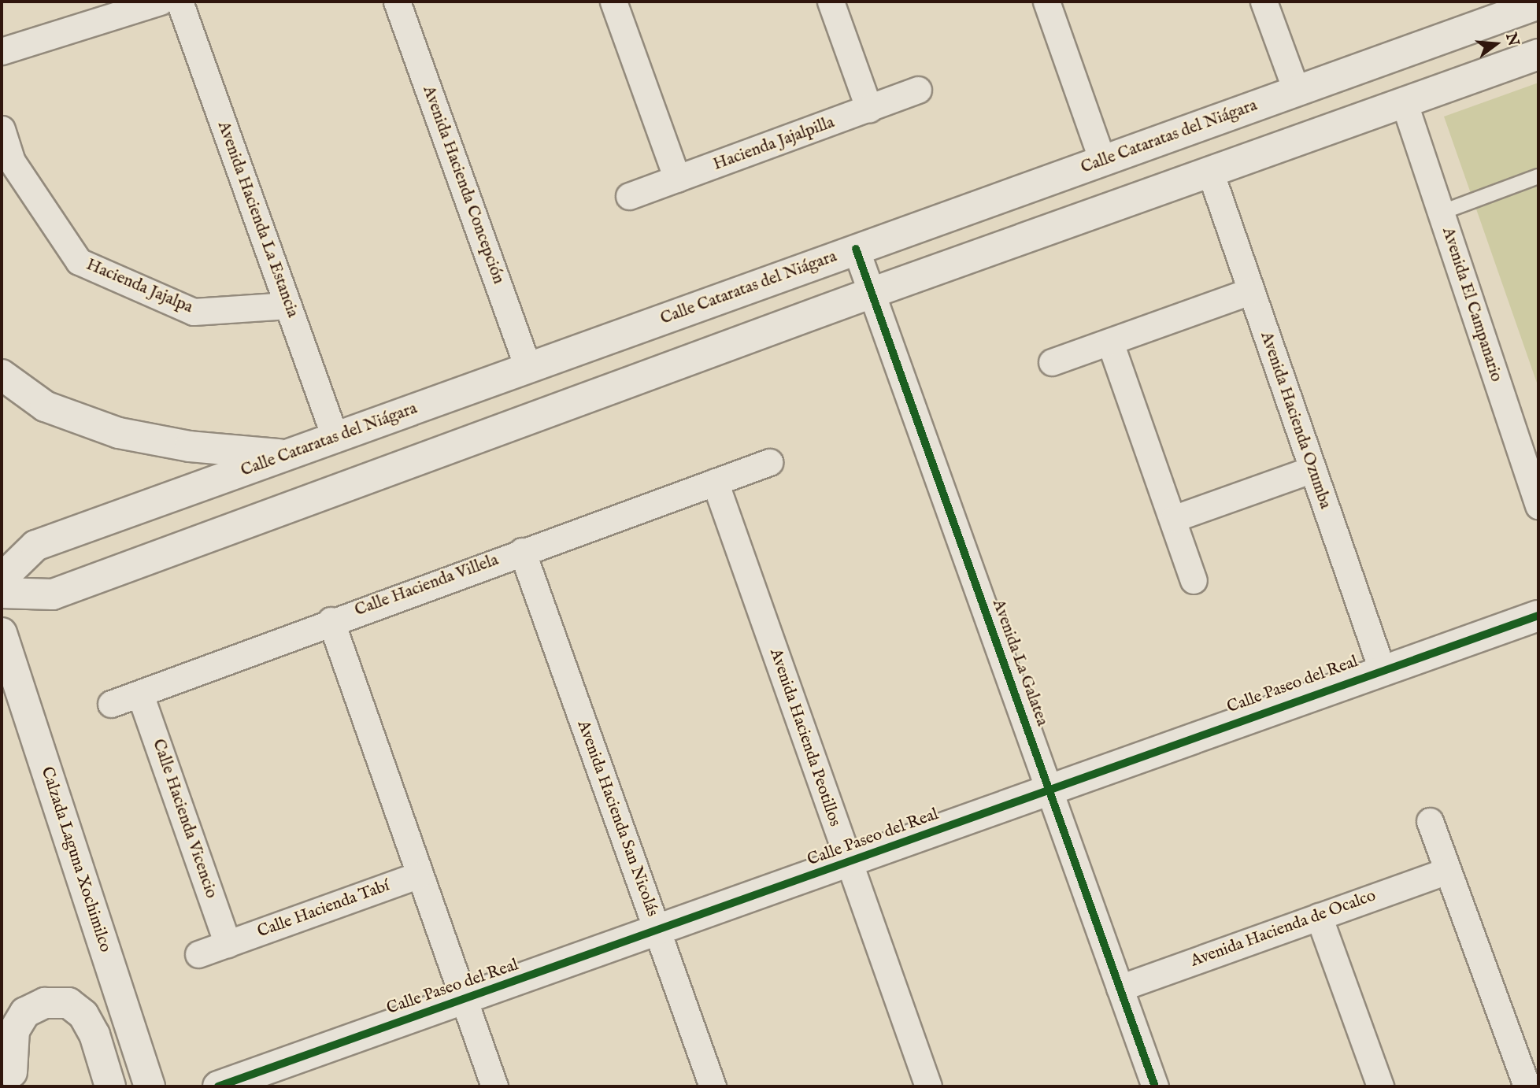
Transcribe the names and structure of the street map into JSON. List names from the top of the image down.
{
  "streets": {
    "main road": ["Calle Cataratas del Niágara", "Calle Paseo del Real", "Calzada Laguna Xochimilco"],
    "street": [
      "Hacienda Jajalpilla",
      "Avenida Hacienda Concepción",
      "Avenida Hacienda La Estancia",
      "Hacienda Jajalpa",
      "Avenida El Campanario",
      "Avenida Hacienda Ozumba",
      "Calle Hacienda Villela",
      "Avenida La Galatea",
      "Avenida Hacienda Peotillos",
      "Calle Hacienda Vicencio",
      "Avenida Hacienda San Nicolás",
      "Calle Hacienda Tabí",
      "Avenida Hacienda de Ocalco"
    ]
  },
  "crossings": [
    ["Calle Cataratas del Niágara", "Avenida Hacienda Concepción"],
    ["Calle Cataratas del Niágara", "Avenida Hacienda La Estancia"],
    ["Calle Cataratas del Niágara", "Avenida La Galatea"],
    ["Avenida Hacienda La Estancia", "Hacienda Jajalpa"],
    ["Avenida Hacienda Ozumba", "Calle Paseo del Real"],
    ["Calle Hacienda Villela", "Avenida Hacienda Peotillos"],
    ["Calle Hacienda Villela", "Calle Hacienda Vicencio"],
    ["Calle Hacienda Villela", "Avenida Hacienda San Nicolás"],
    ["Avenida La Galatea", "Calle Paseo del Real"],
    ["Avenida La Galatea", "Avenida Hacienda de Ocalco"],
    ["Calle Paseo del Real", "Avenida Hacienda Peotillos"],
    ["Calle Paseo del Real", "Avenida Hacienda San Nicolás"],
    ["Calle Hacienda Vicencio", "Calle Hacienda Tabí"]
  ],
  "north": "right"
}
